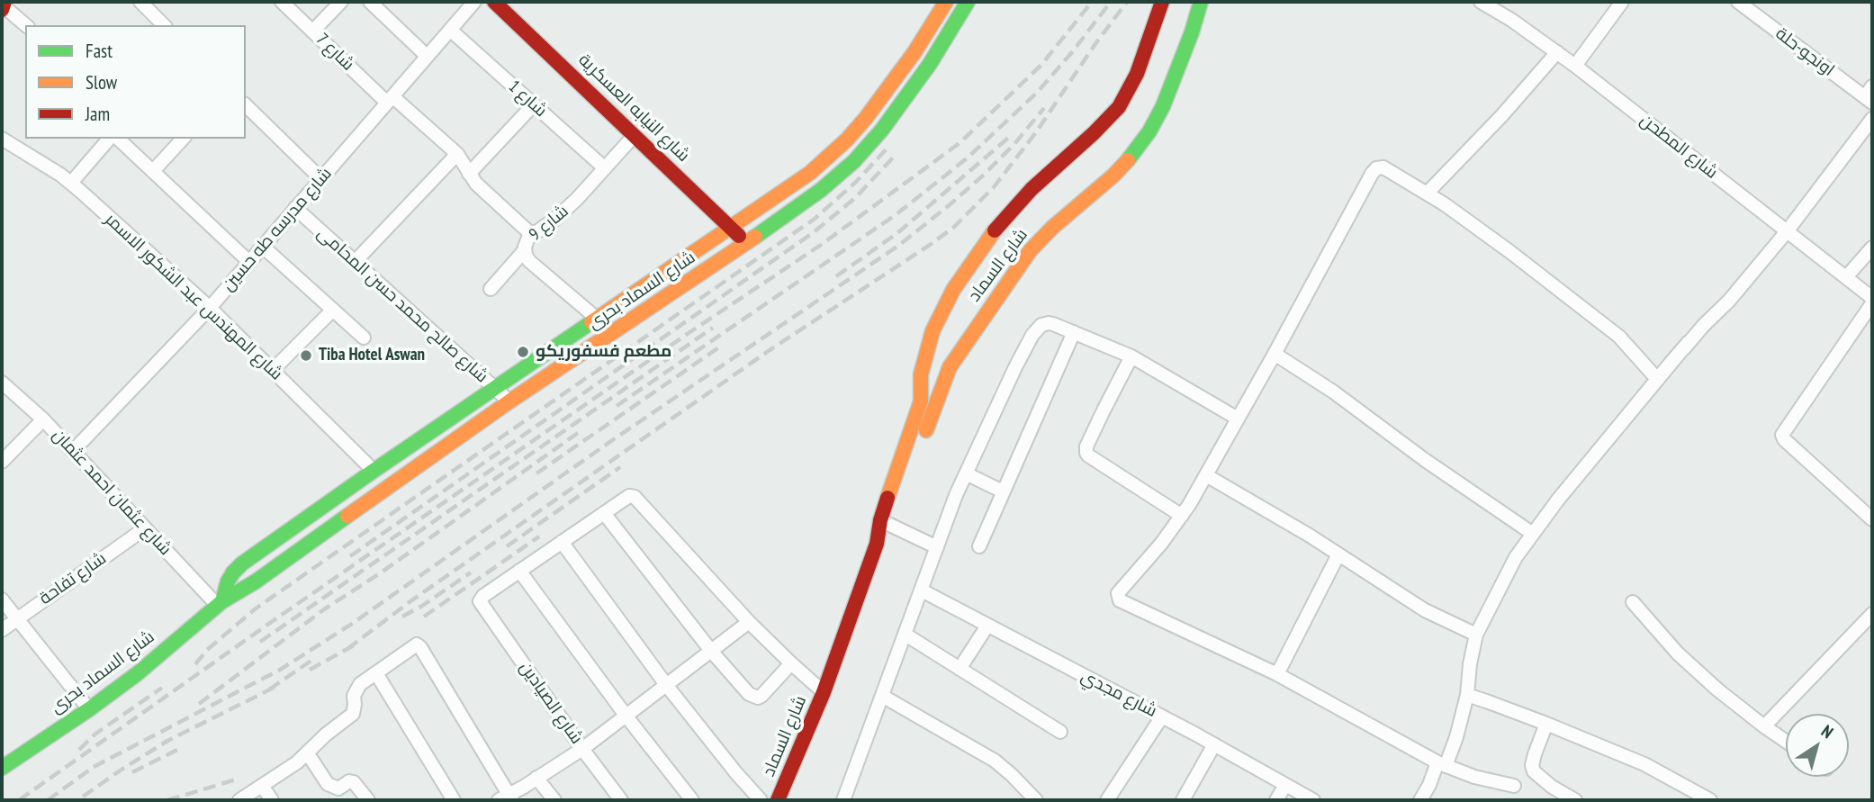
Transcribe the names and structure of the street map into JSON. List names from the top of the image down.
{
  "streets": {
    "main road": ["شارع النيابه العسكرية", "شارع السماد", "شارع السماد بحرى"],
    "street": [
      "شارع 7",
      "اونجو-حلة",
      "شارع 1",
      "شارع المطحن",
      "شارع 9",
      "شارع مدرسه طه حسين",
      "شارع المهندس عبد الشكور الاسمر",
      "شارع صالح محمد حسن المحامى",
      "شارع عثمان احمد عثمان",
      "شارع تفاحة",
      "شارع مجدي",
      "شارع الصيادين"
    ]
  },
  "crossings": [
    ["شارع 7", "شارع 9"],
    ["شارع 7", "شارع مدرسه طه حسين"],
    ["شارع 1", "شارع 9"],
    ["شارع 1", "شارع مدرسه طه حسين"],
    ["شارع النيابه العسكرية", "شارع 9"],
    ["شارع النيابه العسكرية", "شارع السماد بحرى"],
    ["شارع 9", "شارع السماد بحرى"],
    ["شارع مدرسه طه حسين", "شارع المهندس عبد الشكور الاسمر"],
    ["شارع مدرسه طه حسين", "شارع صالح محمد حسن المحامى"],
    ["شارع مدرسه طه حسين", "شارع عثمان احمد عثمان"],
    ["شارع السماد بحرى", "شارع المهندس عبد الشكور الاسمر"],
    ["شارع السماد بحرى", "شارع صالح محمد حسن المحامى"],
    ["شارع السماد بحرى", "شارع عثمان احمد عثمان"],
    ["شارع عثمان احمد عثمان", "شارع تفاحة"]
  ],
  "places": ["مطعم فسفوريكو", "Tiba Hotel Aswan"],
  "legend": ["Fast", "Slow", "Jam"],
  "north": "top right"
}
